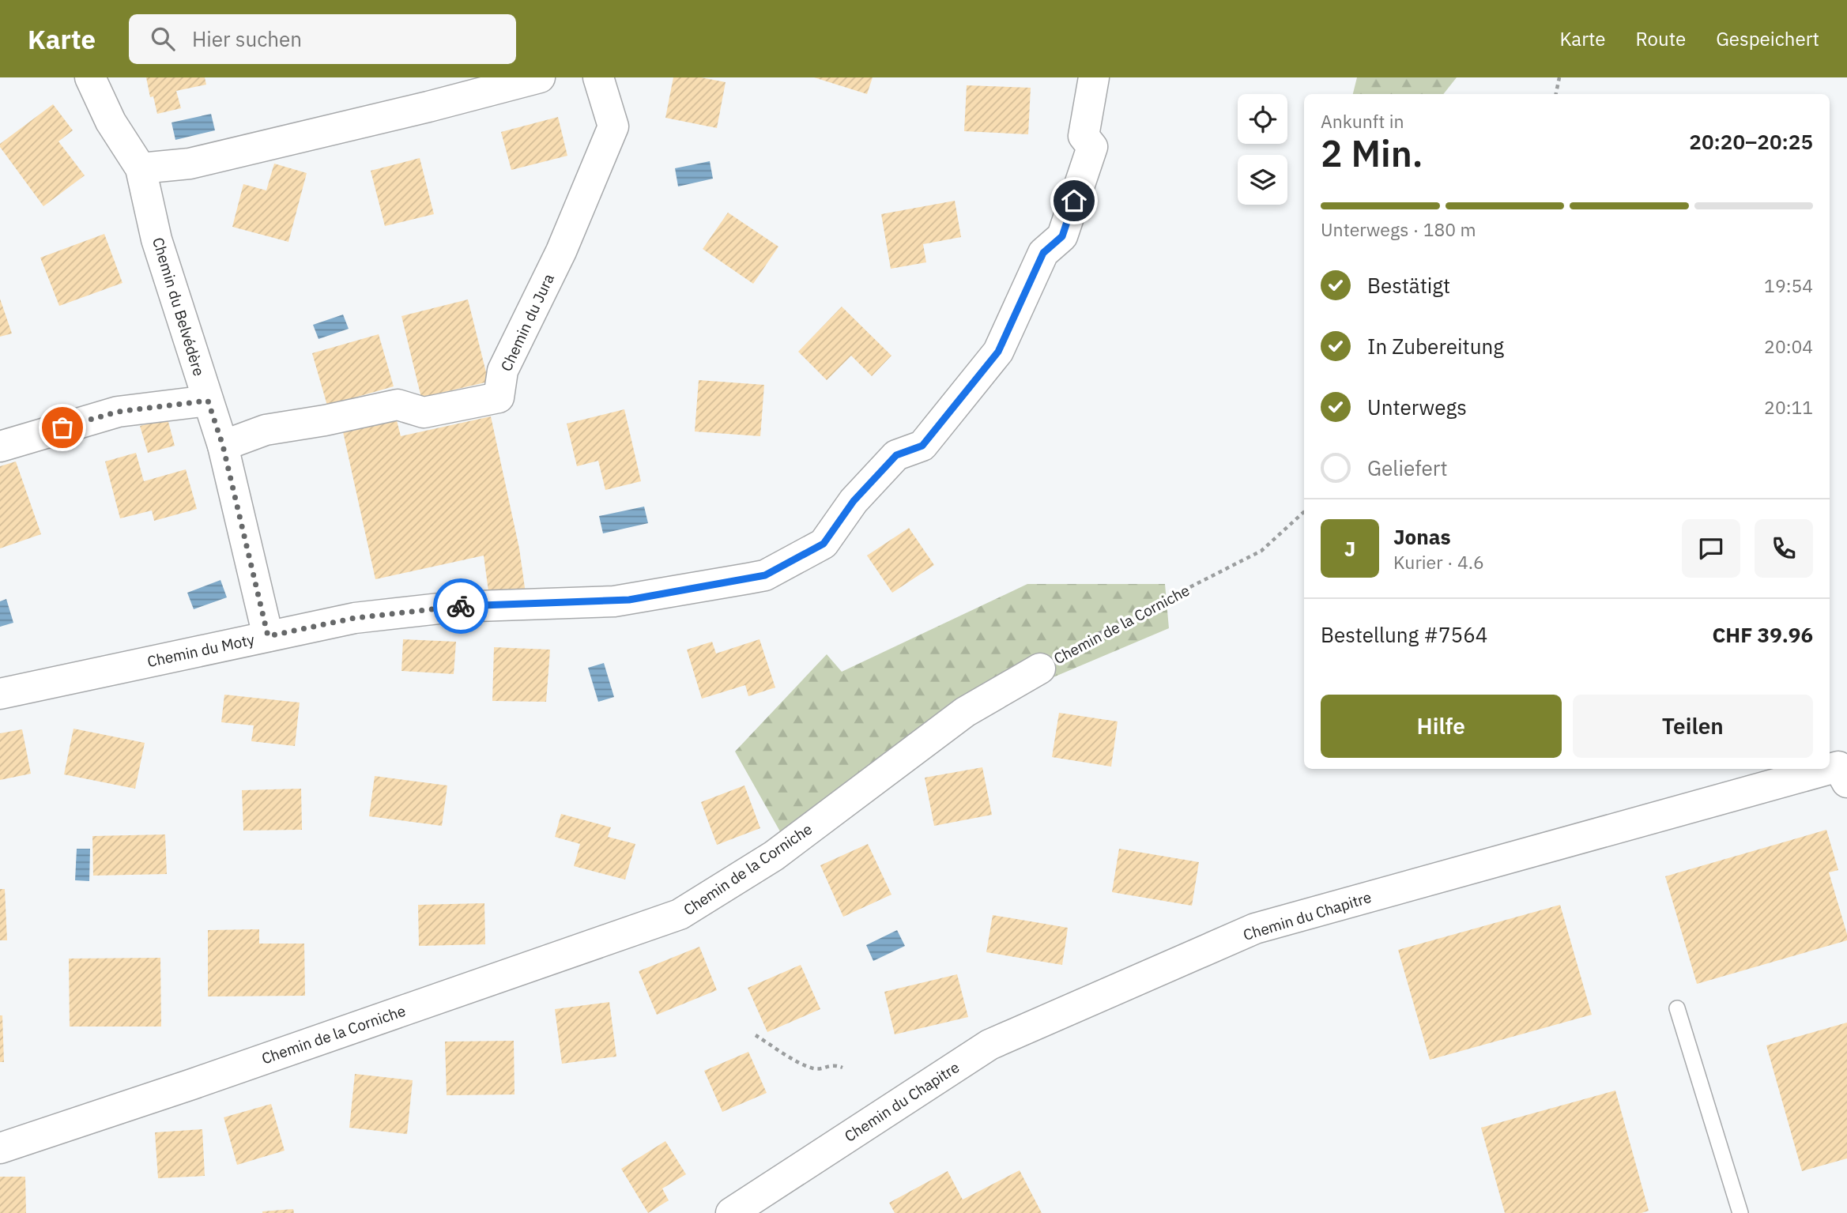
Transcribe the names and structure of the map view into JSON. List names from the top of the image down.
{
  "streets": {
    "street": [
      "Chemin du Belvédère",
      "Chemin du Jura",
      "Chemin de la Corniche",
      "Chemin du Moty",
      "Chemin du Chapitre"
    ]
  },
  "crossings": [
    ["Chemin du Belvédère", "Chemin du Jura"],
    ["Chemin du Belvédère", "Chemin du Moty"]
  ],
  "page": {
    "header": "Karte",
    "search": "Hier suchen",
    "nav": ["Karte", "Route", "Gespeichert"],
    "heading": ["2 Min.", "Ankunft in", "20:20–20:25"],
    "panel": [
      "Jonas",
      "Kurier · 4.6",
      "Bestellung #7564",
      "CHF 39.96"
    ],
    "bar": "Unterwegs · 180 m",
    "list": [
      ["Bestätigt", "19:54"],
      ["In Zubereitung", "20:04"],
      ["Unterwegs", "20:11"],
      "Geliefert"
    ],
    "round": "J",
    "buttons": ["Hilfe", "Teilen"]
  }
}
